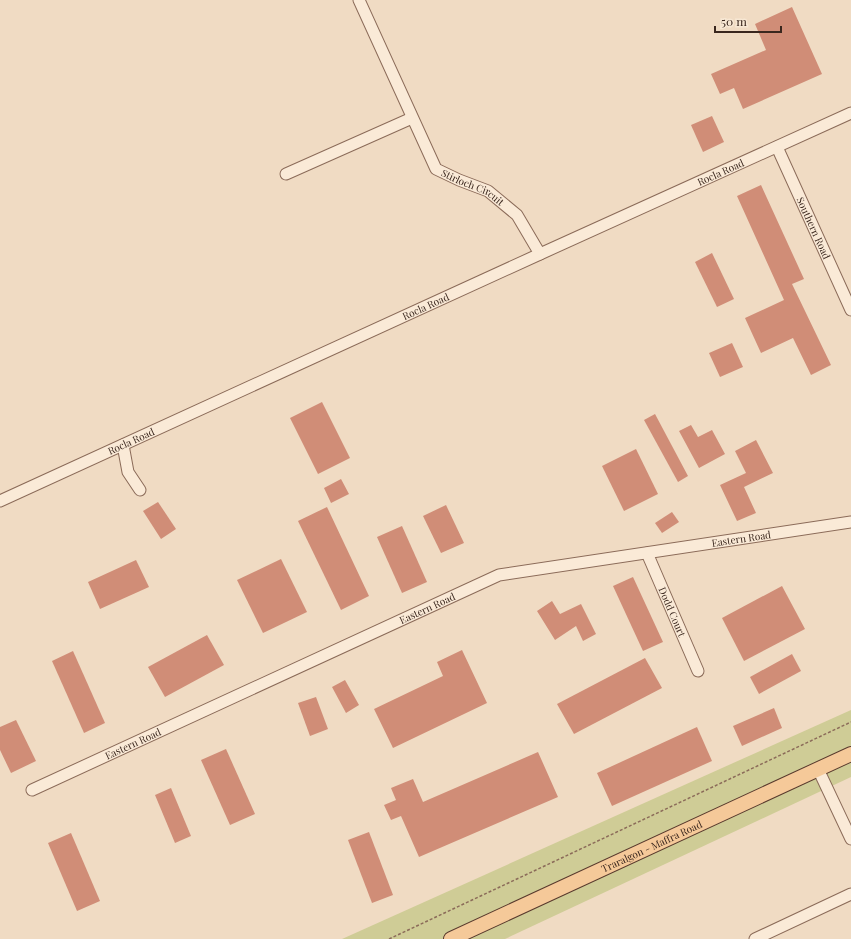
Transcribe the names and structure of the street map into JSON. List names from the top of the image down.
{
  "streets": {
    "main road": ["Traralgon - Maffra Road"],
    "street": [
      "Rocla Road",
      "Stirloch Circuit",
      "Southern Road",
      "Eastern Road",
      "Dodd Court"
    ]
  },
  "crossings": [
    ["Rocla Road", "Stirloch Circuit"],
    ["Rocla Road", "Southern Road"],
    ["Eastern Road", "Dodd Court"]
  ],
  "scale_bar": "50 m"
}
